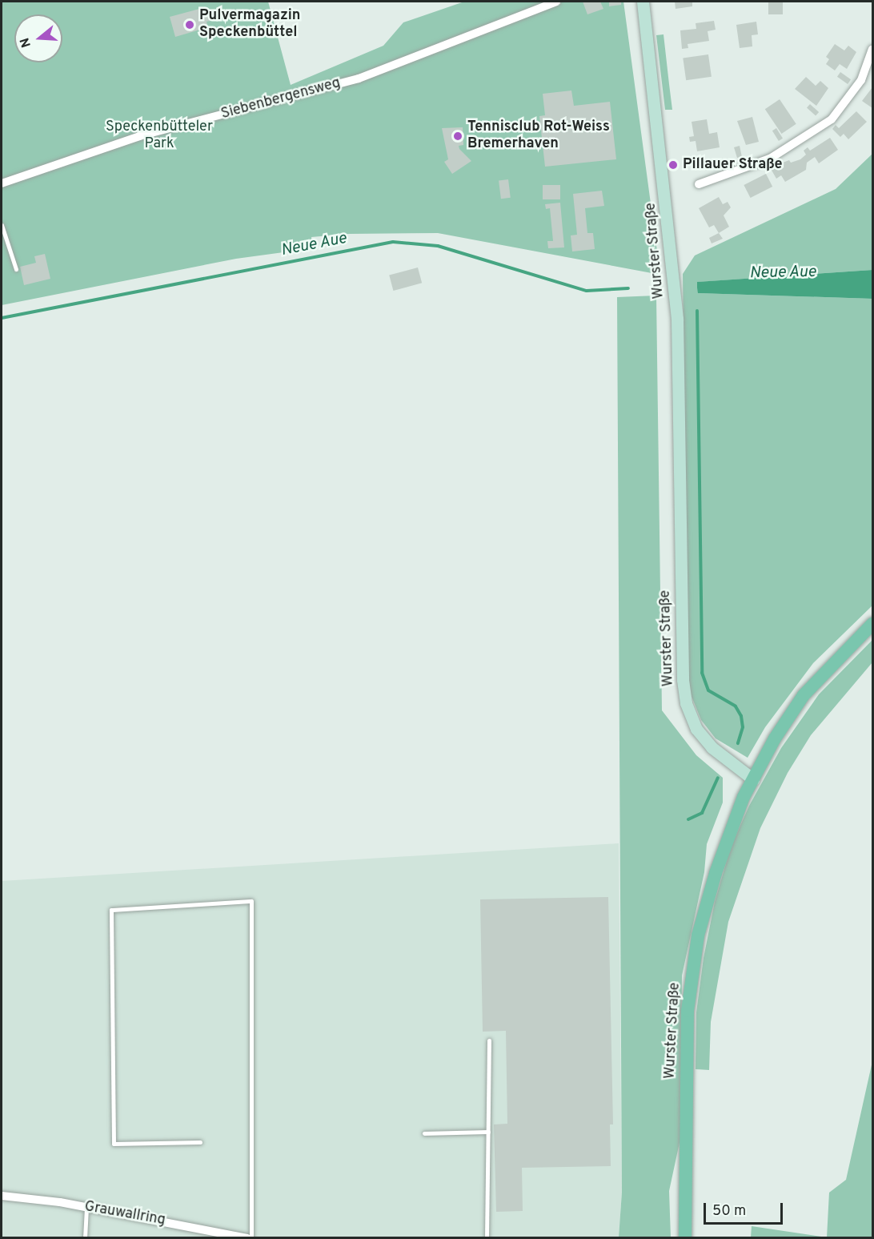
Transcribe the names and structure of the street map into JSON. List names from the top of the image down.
{
  "streets": {
    "main road": ["Wurster Straße"],
    "street": ["Siebenbergensweg", "Grauwallring"]
  },
  "water": ["Neue Aue"],
  "parks": ["Speckenbütteler Park"],
  "places": ["Pulvermagazin Speckenbüttel", "Tennisclub Rot-Weiss Bremerhaven", "Pillauer Straße"],
  "scale_bar": "50 m",
  "north": "left"
}
